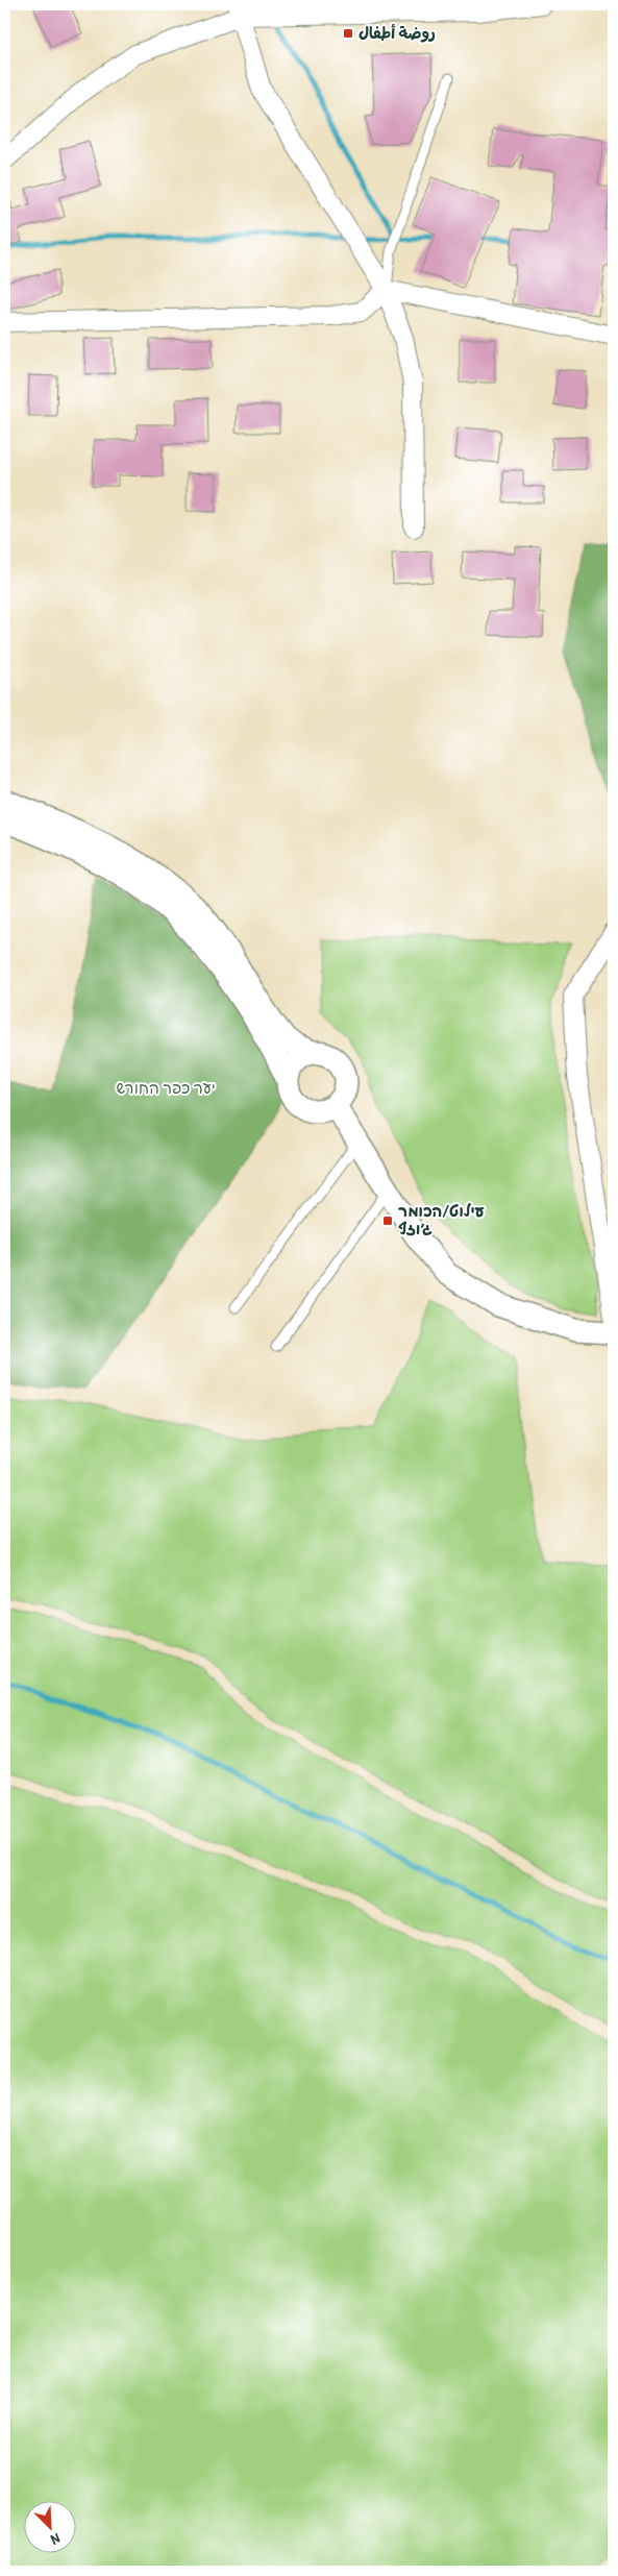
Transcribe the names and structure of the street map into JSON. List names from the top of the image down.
{
  "parks": ["יער כפר החורש"],
  "places": {
    "transit": ["روضة أطفال", "עילוט/הכומר ג׳וזף"]
  },
  "north": "bottom right"
}
